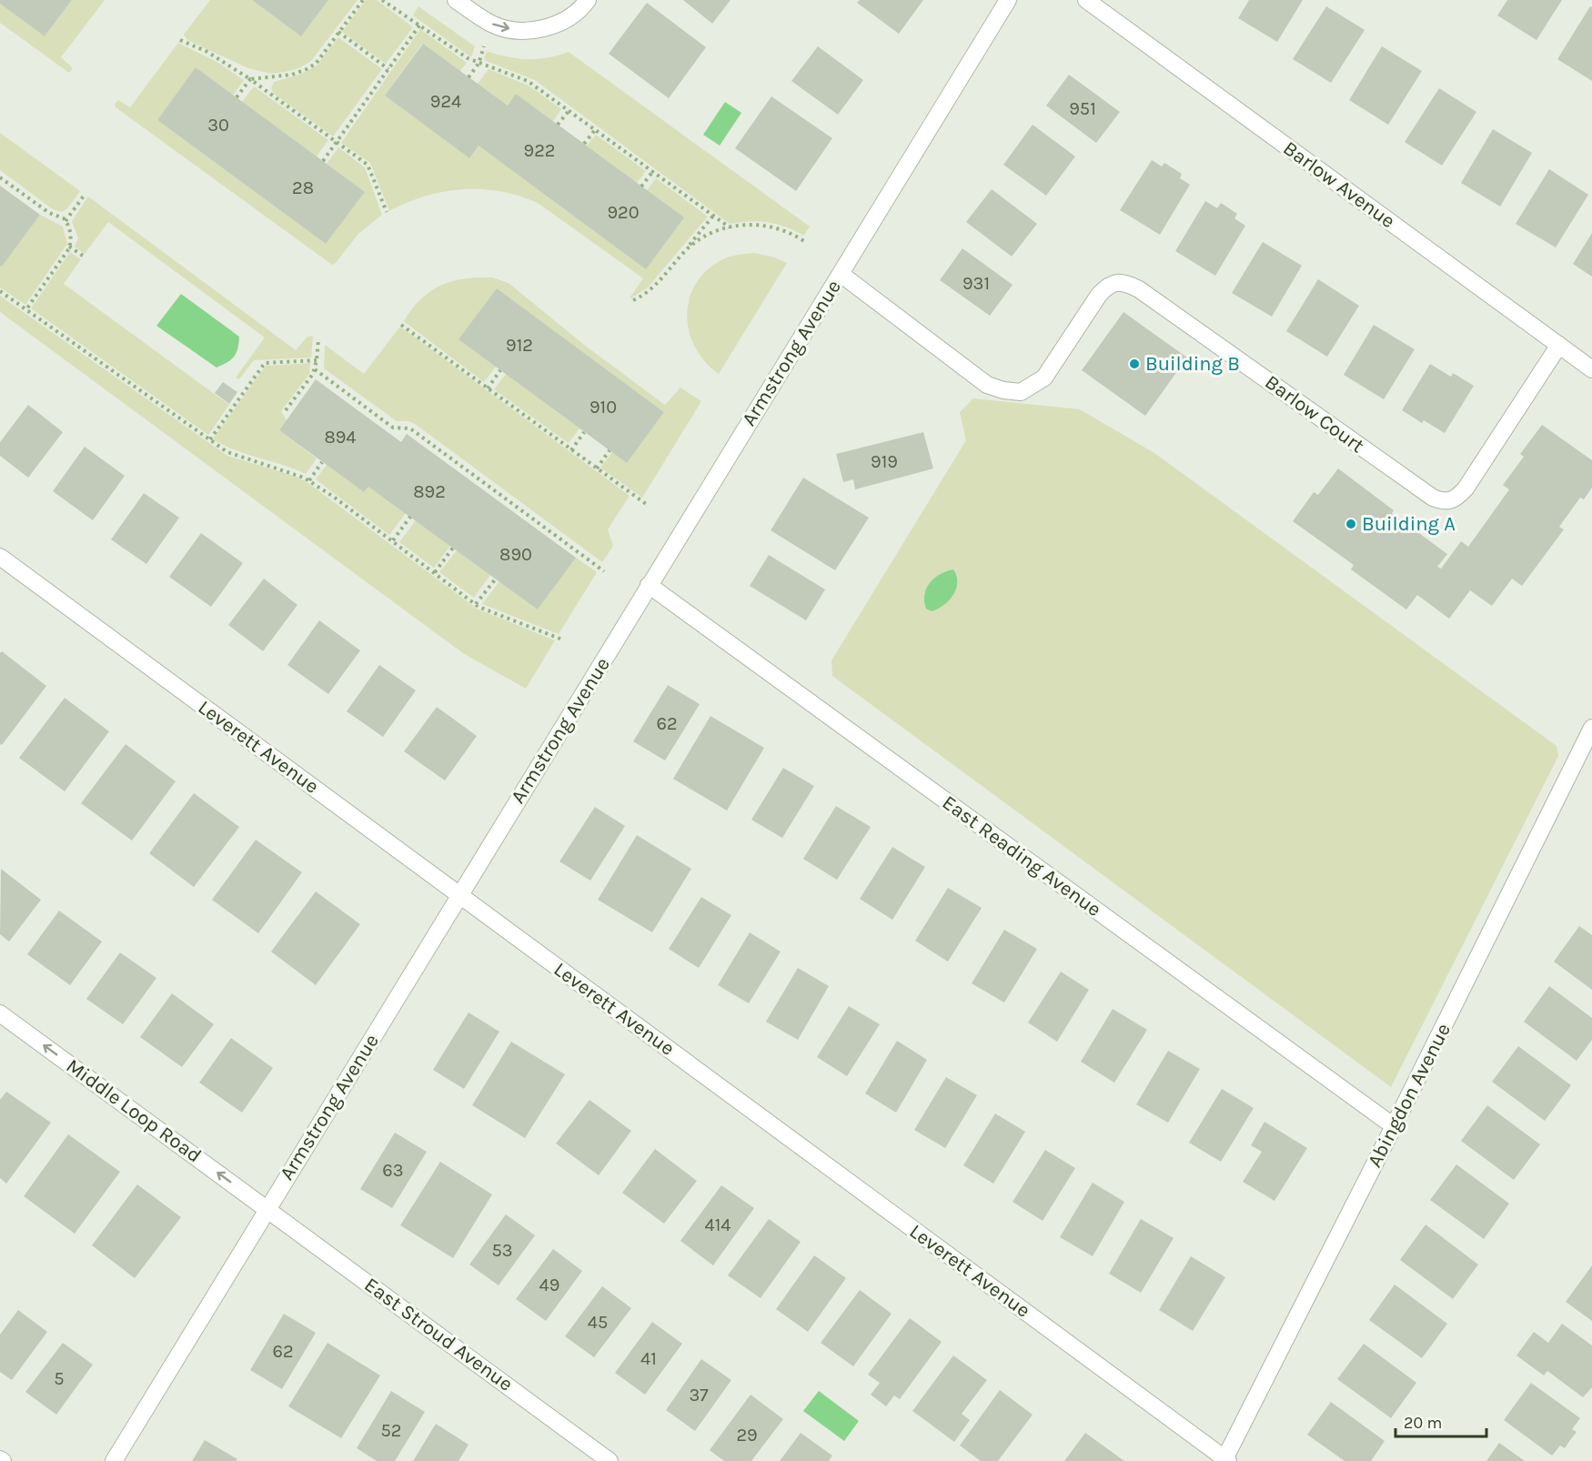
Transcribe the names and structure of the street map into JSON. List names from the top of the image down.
{
  "streets": {
    "street": [
      "Barlow Avenue",
      "Armstrong Avenue",
      "Barlow Court",
      "Leverett Avenue",
      "East Reading Avenue",
      "Abingdon Avenue",
      "Middle Loop Road",
      "East Stroud Avenue"
    ]
  },
  "crossings": [
    ["Barlow Avenue", "Barlow Court"],
    ["Armstrong Avenue", "Barlow Court"],
    ["Armstrong Avenue", "Leverett Avenue"],
    ["Armstrong Avenue", "East Reading Avenue"],
    ["Armstrong Avenue", "Middle Loop Road"],
    ["Armstrong Avenue", "East Stroud Avenue"],
    ["Leverett Avenue", "Abingdon Avenue"],
    ["East Reading Avenue", "Abingdon Avenue"],
    ["Middle Loop Road", "East Stroud Avenue"]
  ],
  "one_way": ["Middle Loop Road"],
  "places": ["Building B", "Building A"],
  "house_numbers": [
    "924",
    "951",
    "30",
    "922",
    "28",
    "920",
    "931",
    "912",
    "910",
    "894",
    "919",
    "892",
    "890",
    "62",
    "63",
    "414",
    "53",
    "49",
    "45",
    "62",
    "41",
    "5",
    "37",
    "52",
    "29"
  ],
  "scale_bar": "20 m"
}
